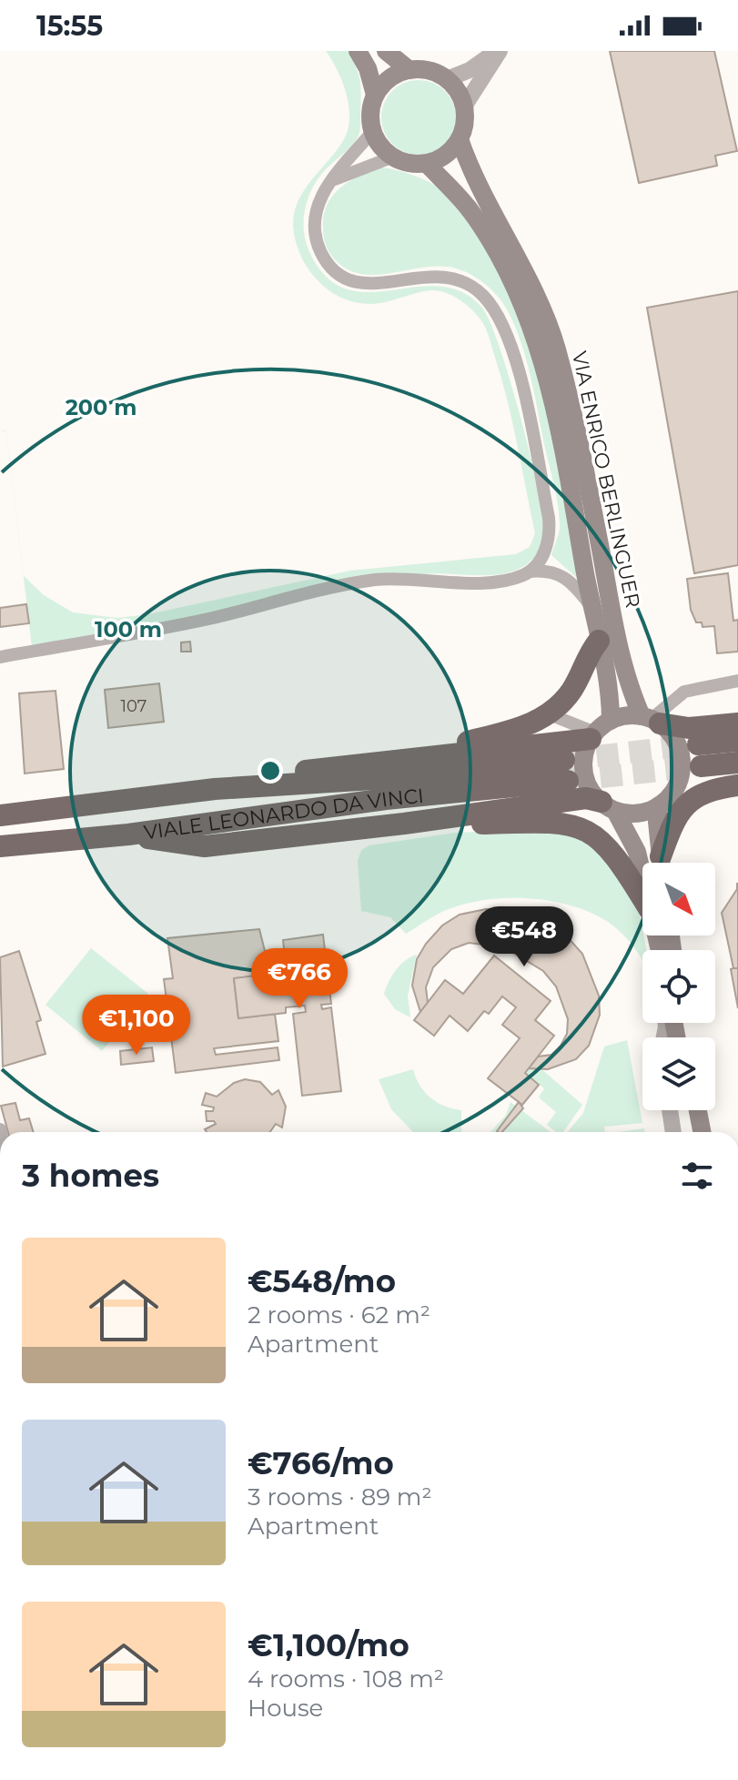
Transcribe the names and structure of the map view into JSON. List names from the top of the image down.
{
  "streets": {
    "highway": ["VIALE LEONARDO DA VINCI"],
    "main road": ["VIA ENRICO BERLINGUER"]
  },
  "house_numbers": ["107"],
  "north": "bottom right",
  "page": {
    "status": "15:55",
    "price": ["€548", "€766", "€1,100"],
    "heading": "3 homes",
    "list": [
      {
        "name": "€548/mo",
        "note": "2 rooms · 62 m² · Apartment"
      },
      {
        "name": "€766/mo",
        "note": "3 rooms · 89 m² · Apartment"
      },
      {
        "name": "€1,100/mo",
        "note": "4 rooms · 108 m² · House"
      }
    ]
  },
  "rings": ["200 m", "100 m"]
}
